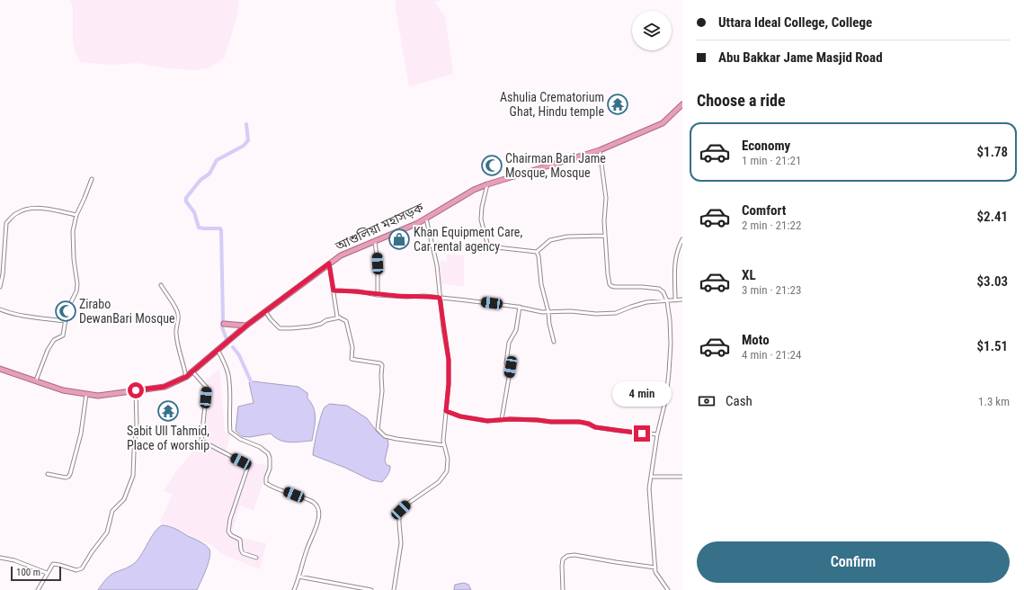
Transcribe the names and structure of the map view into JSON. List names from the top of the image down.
{
  "streets": {
    "highway": ["আশুলিয়া মহাসড়ক"]
  },
  "places": {
    "temple": ["Ashulia Crematorium Ghat, Hindu temple", "Sabit Ull Tahmid, Place of worship"],
    "mosque": ["Chairman Bari Jame Mosque, Mosque", "Zirabo DewanBari Mosque"],
    "shop": ["Khan Equipment Care, Car rental agency"]
  },
  "scale_bar": "100 m",
  "page": {
    "banner": ["Uttara Ideal College, College", "Abu Bakkar Jame Masjid Road"],
    "heading": "Choose a ride",
    "list": [
      {
        "name": "Economy",
        "note": "1 min · 21:21",
        "value": "$1.78"
      },
      {
        "name": "Comfort",
        "note": "2 min · 21:22",
        "value": "$2.41"
      },
      {
        "name": "XL",
        "note": "3 min · 21:23",
        "value": "$3.03"
      },
      {
        "name": "Moto",
        "note": "4 min · 21:24",
        "value": "$1.51"
      }
    ],
    "bubble": "4 min",
    "pay": ["Cash", "1.3 km"],
    "buttons": "Confirm",
    "scale": "100 m"
  }
}
